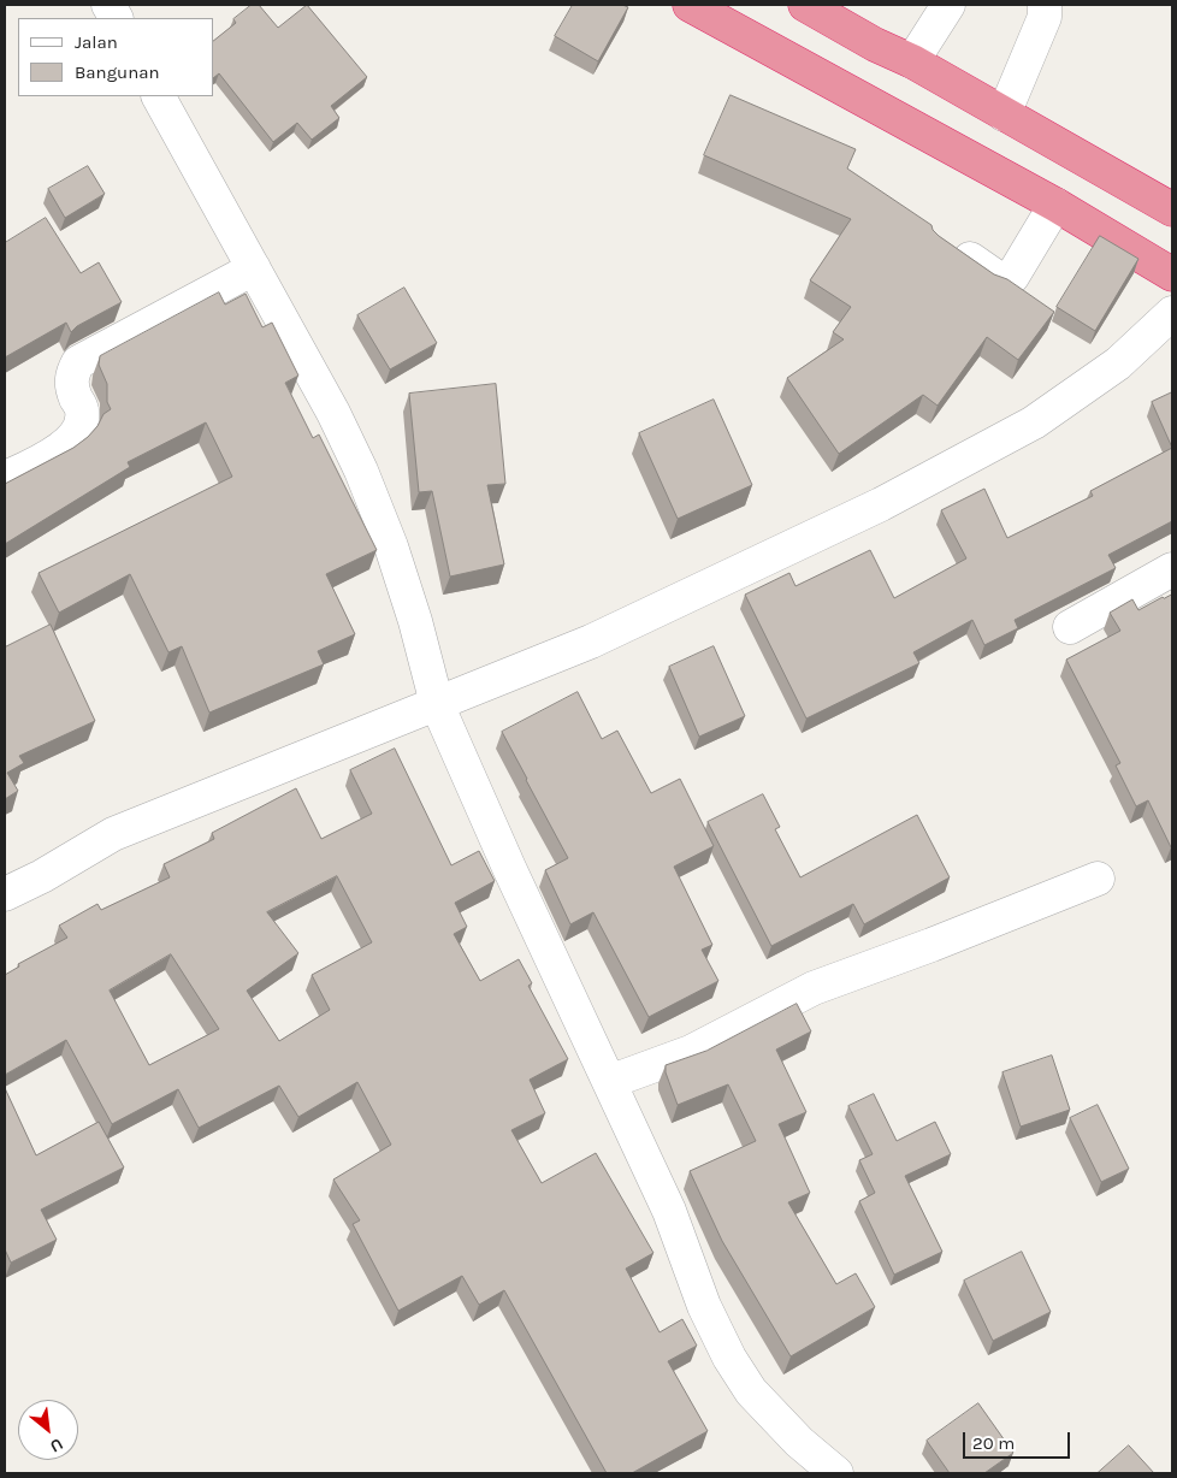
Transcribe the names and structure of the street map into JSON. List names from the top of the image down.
{
  "legend": ["Jalan", "Bangunan"],
  "scale_bar": "20 m",
  "north": "bottom right"
}
